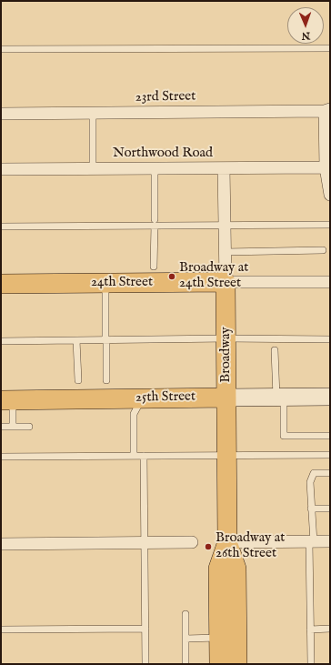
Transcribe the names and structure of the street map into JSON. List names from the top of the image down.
{
  "streets": {
    "main road": ["24th Street", "Broadway", "25th Street"],
    "street": ["23rd Street", "Northwood Road"]
  },
  "crossings": [
    ["Northwood Road", "Broadway"],
    ["24th Street", "Broadway"],
    ["Broadway", "25th Street"]
  ],
  "places": ["Broadway at 24th Street", "Broadway at 26th Street"],
  "north": "bottom"
}
